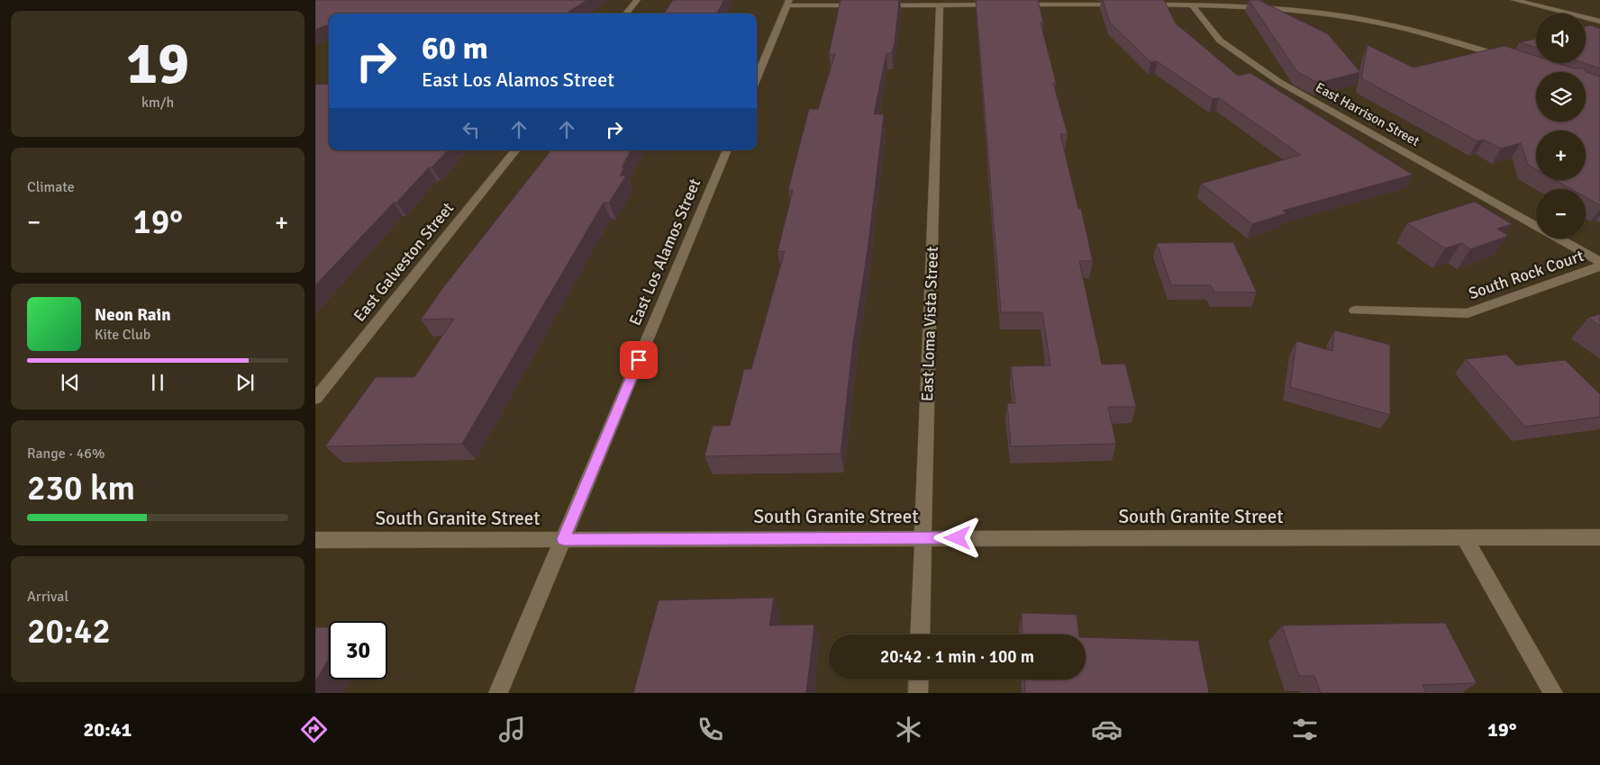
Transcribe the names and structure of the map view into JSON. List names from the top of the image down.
{
  "streets": {
    "street": [
      "East Harrison Street",
      "East Los Alamos Street",
      "East Galveston Street",
      "South Rock Court",
      "East Loma Vista Street",
      "South Granite Street"
    ]
  },
  "crossings": [
    ["East Los Alamos Street", "South Granite Street"],
    ["East Loma Vista Street", "South Granite Street"]
  ],
  "page": {
    "tile": [
      ["19", "km/h"],
      "Climate",
      ["Range · 46%", "230 km"],
      ["Arrival", "20:42"]
    ],
    "map_buttons": ["+", "−"],
    "turn": ["60 m", "East Los Alamos Street"],
    "heat": ["−", "19°", "+"],
    "song": ["Neon Rain", "Kite Club"],
    "limit": "30",
    "trip": "20:42 · 1 min · 100 m",
    "tabs": ["20:41", "19°"]
  }
}
